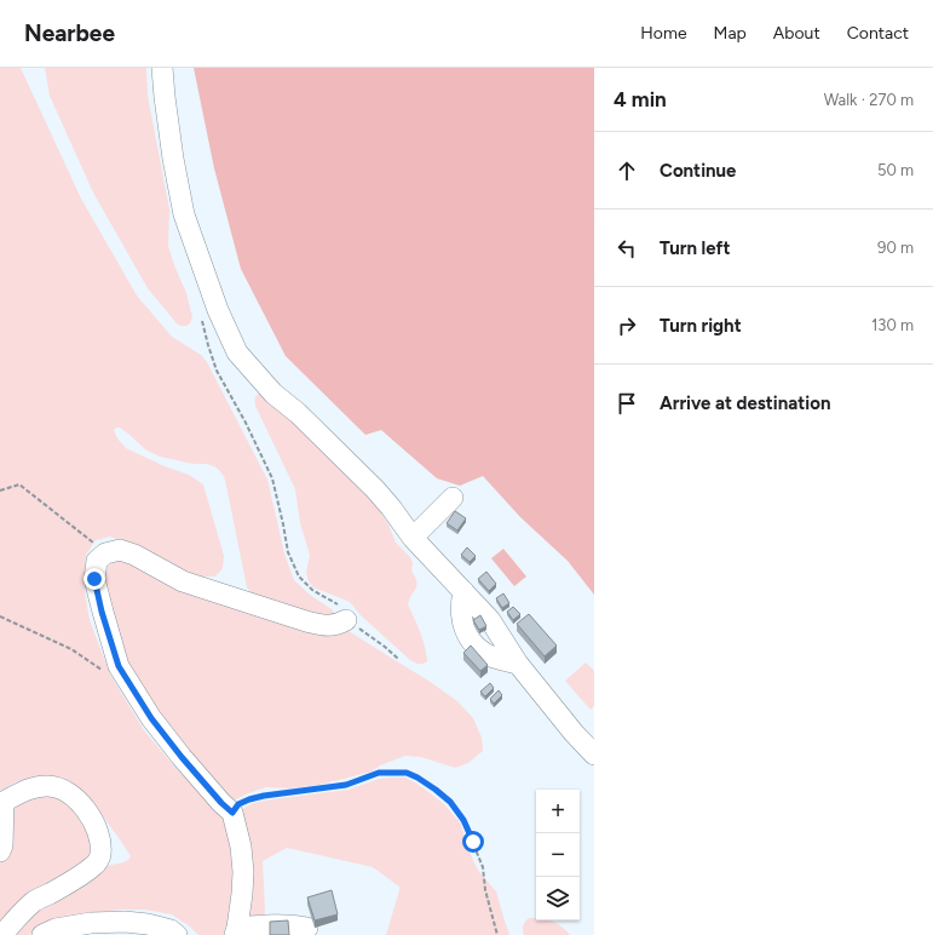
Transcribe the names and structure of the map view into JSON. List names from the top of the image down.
{
  "page": {
    "header": "Nearbee",
    "nav": [
      "Home",
      "Map",
      "About",
      "Contact"
    ],
    "heading": ["4 min", "Walk · 270 m"],
    "list": [
      ["Continue", "50 m"],
      ["Turn left", "90 m"],
      ["Turn right", "130 m"],
      "Arrive at destination"
    ],
    "map_buttons": ["+", "−"]
  }
}
